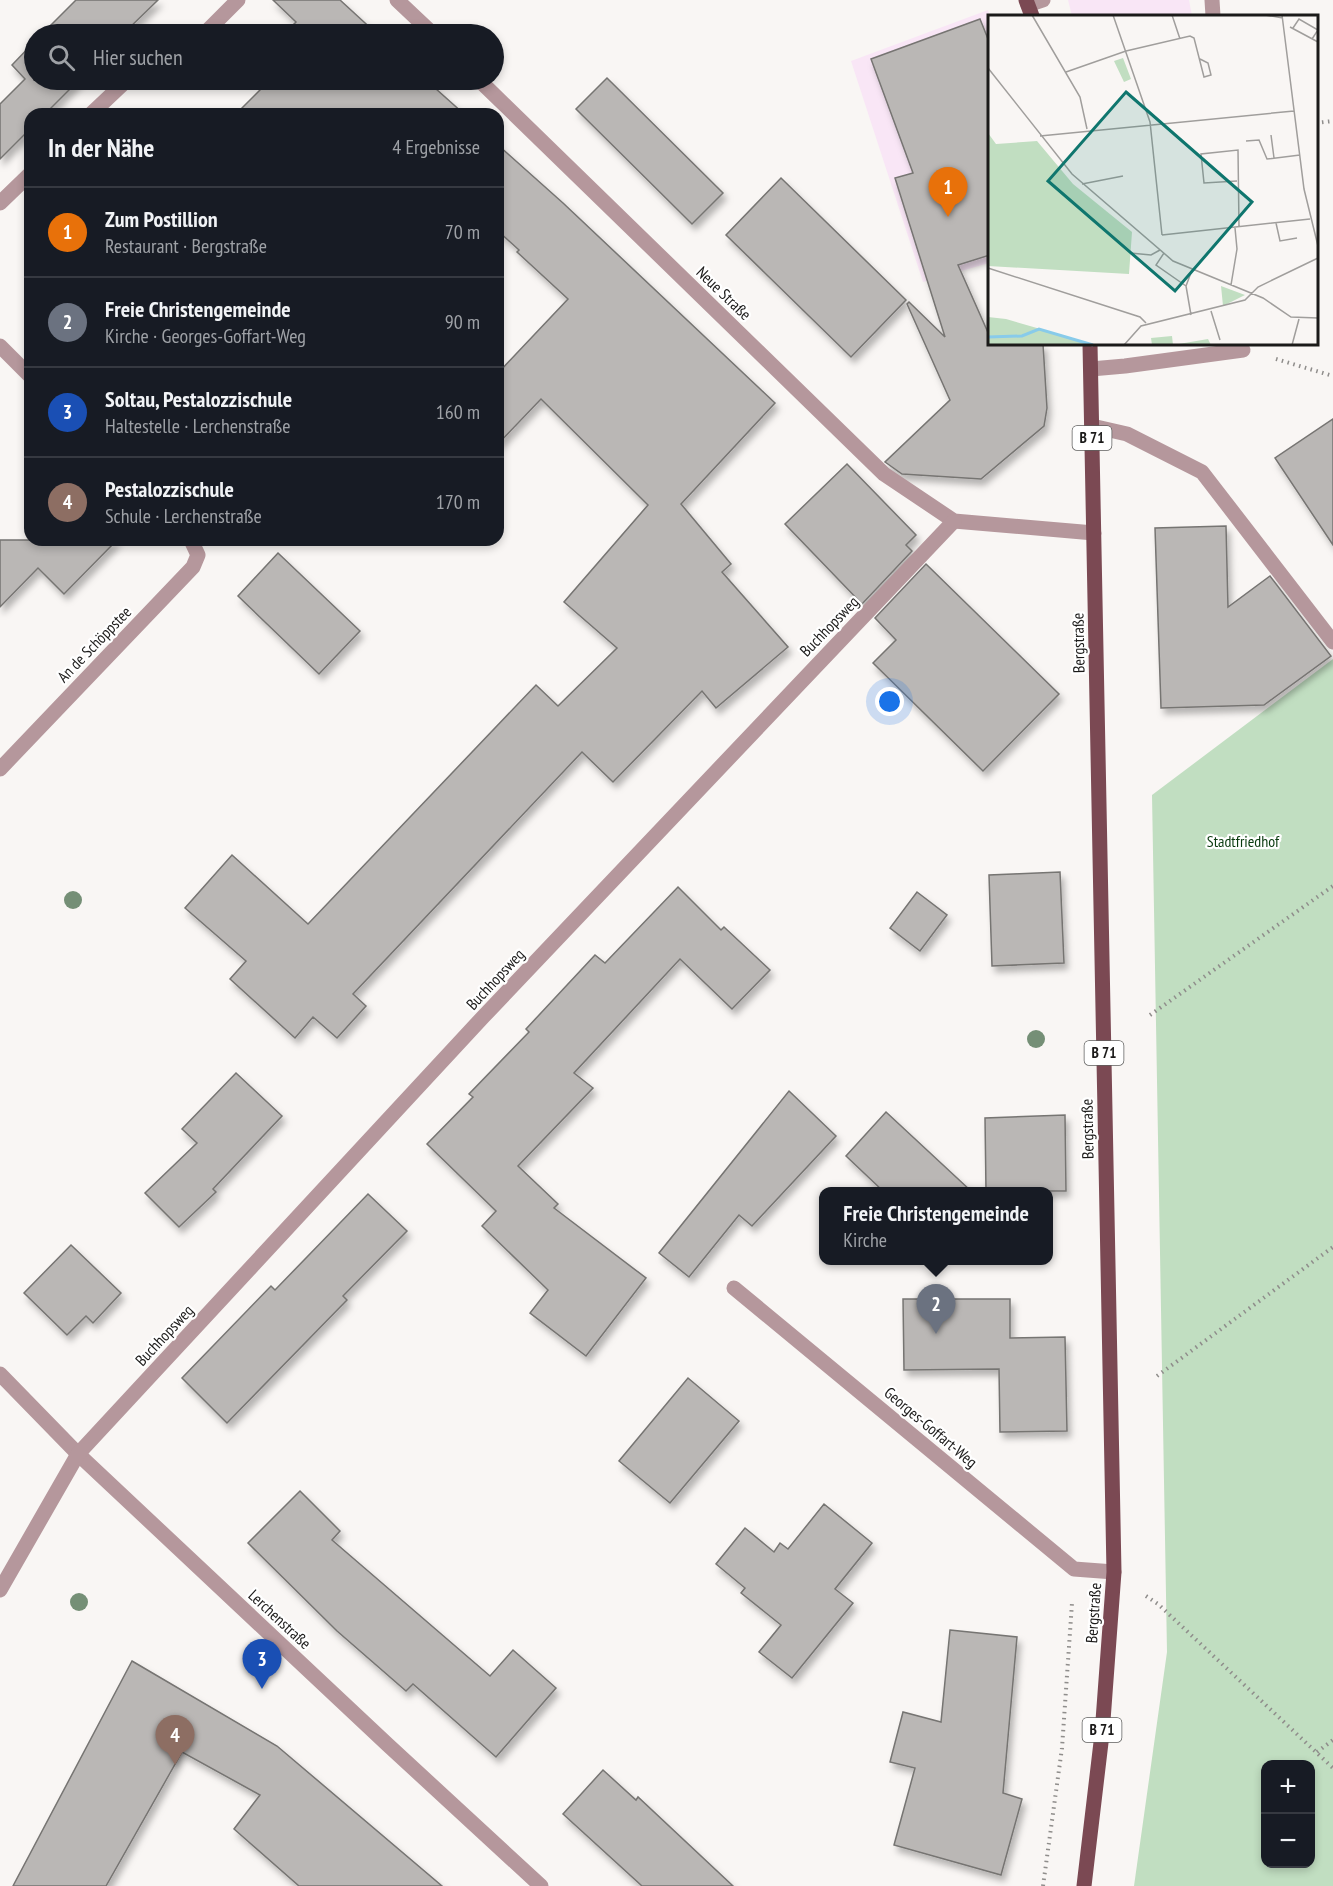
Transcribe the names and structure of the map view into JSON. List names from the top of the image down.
{
  "streets": {
    "main road": ["B 71", "Bergstraße"],
    "street": [
      "Neue Straße",
      "Buchhopsweg",
      "An de Schöppstee",
      "Georges-Goffart-Weg",
      "Lerchenstraße"
    ]
  },
  "crossings": [
    ["Neue Straße", "Buchhopsweg"],
    ["Buchhopsweg", "Lerchenstraße"]
  ],
  "parks": ["Stadtfriedhof"],
  "page": {
    "search": "Hier suchen",
    "heading": ["In der Nähe", "4 Ergebnisse"],
    "pins": [
      "1",
      "2",
      "3",
      "4"
    ],
    "list": [
      {
        "mark": "1",
        "name": "Zum Postillion",
        "note": "Restaurant · Bergstraße",
        "value": "70 m"
      },
      {
        "mark": "2",
        "name": "Freie Christengemeinde",
        "note": "Kirche · Georges-Goffart-Weg",
        "value": "90 m"
      },
      {
        "mark": "3",
        "name": "Soltau, Pestalozzischule",
        "note": "Haltestelle · Lerchenstraße",
        "value": "160 m"
      },
      {
        "mark": "4",
        "name": "Pestalozzischule",
        "note": "Schule · Lerchenstraße",
        "value": "170 m"
      }
    ],
    "popup": ["Freie Christengemeinde", "Kirche"],
    "map_buttons": ["+", "−"]
  }
}
